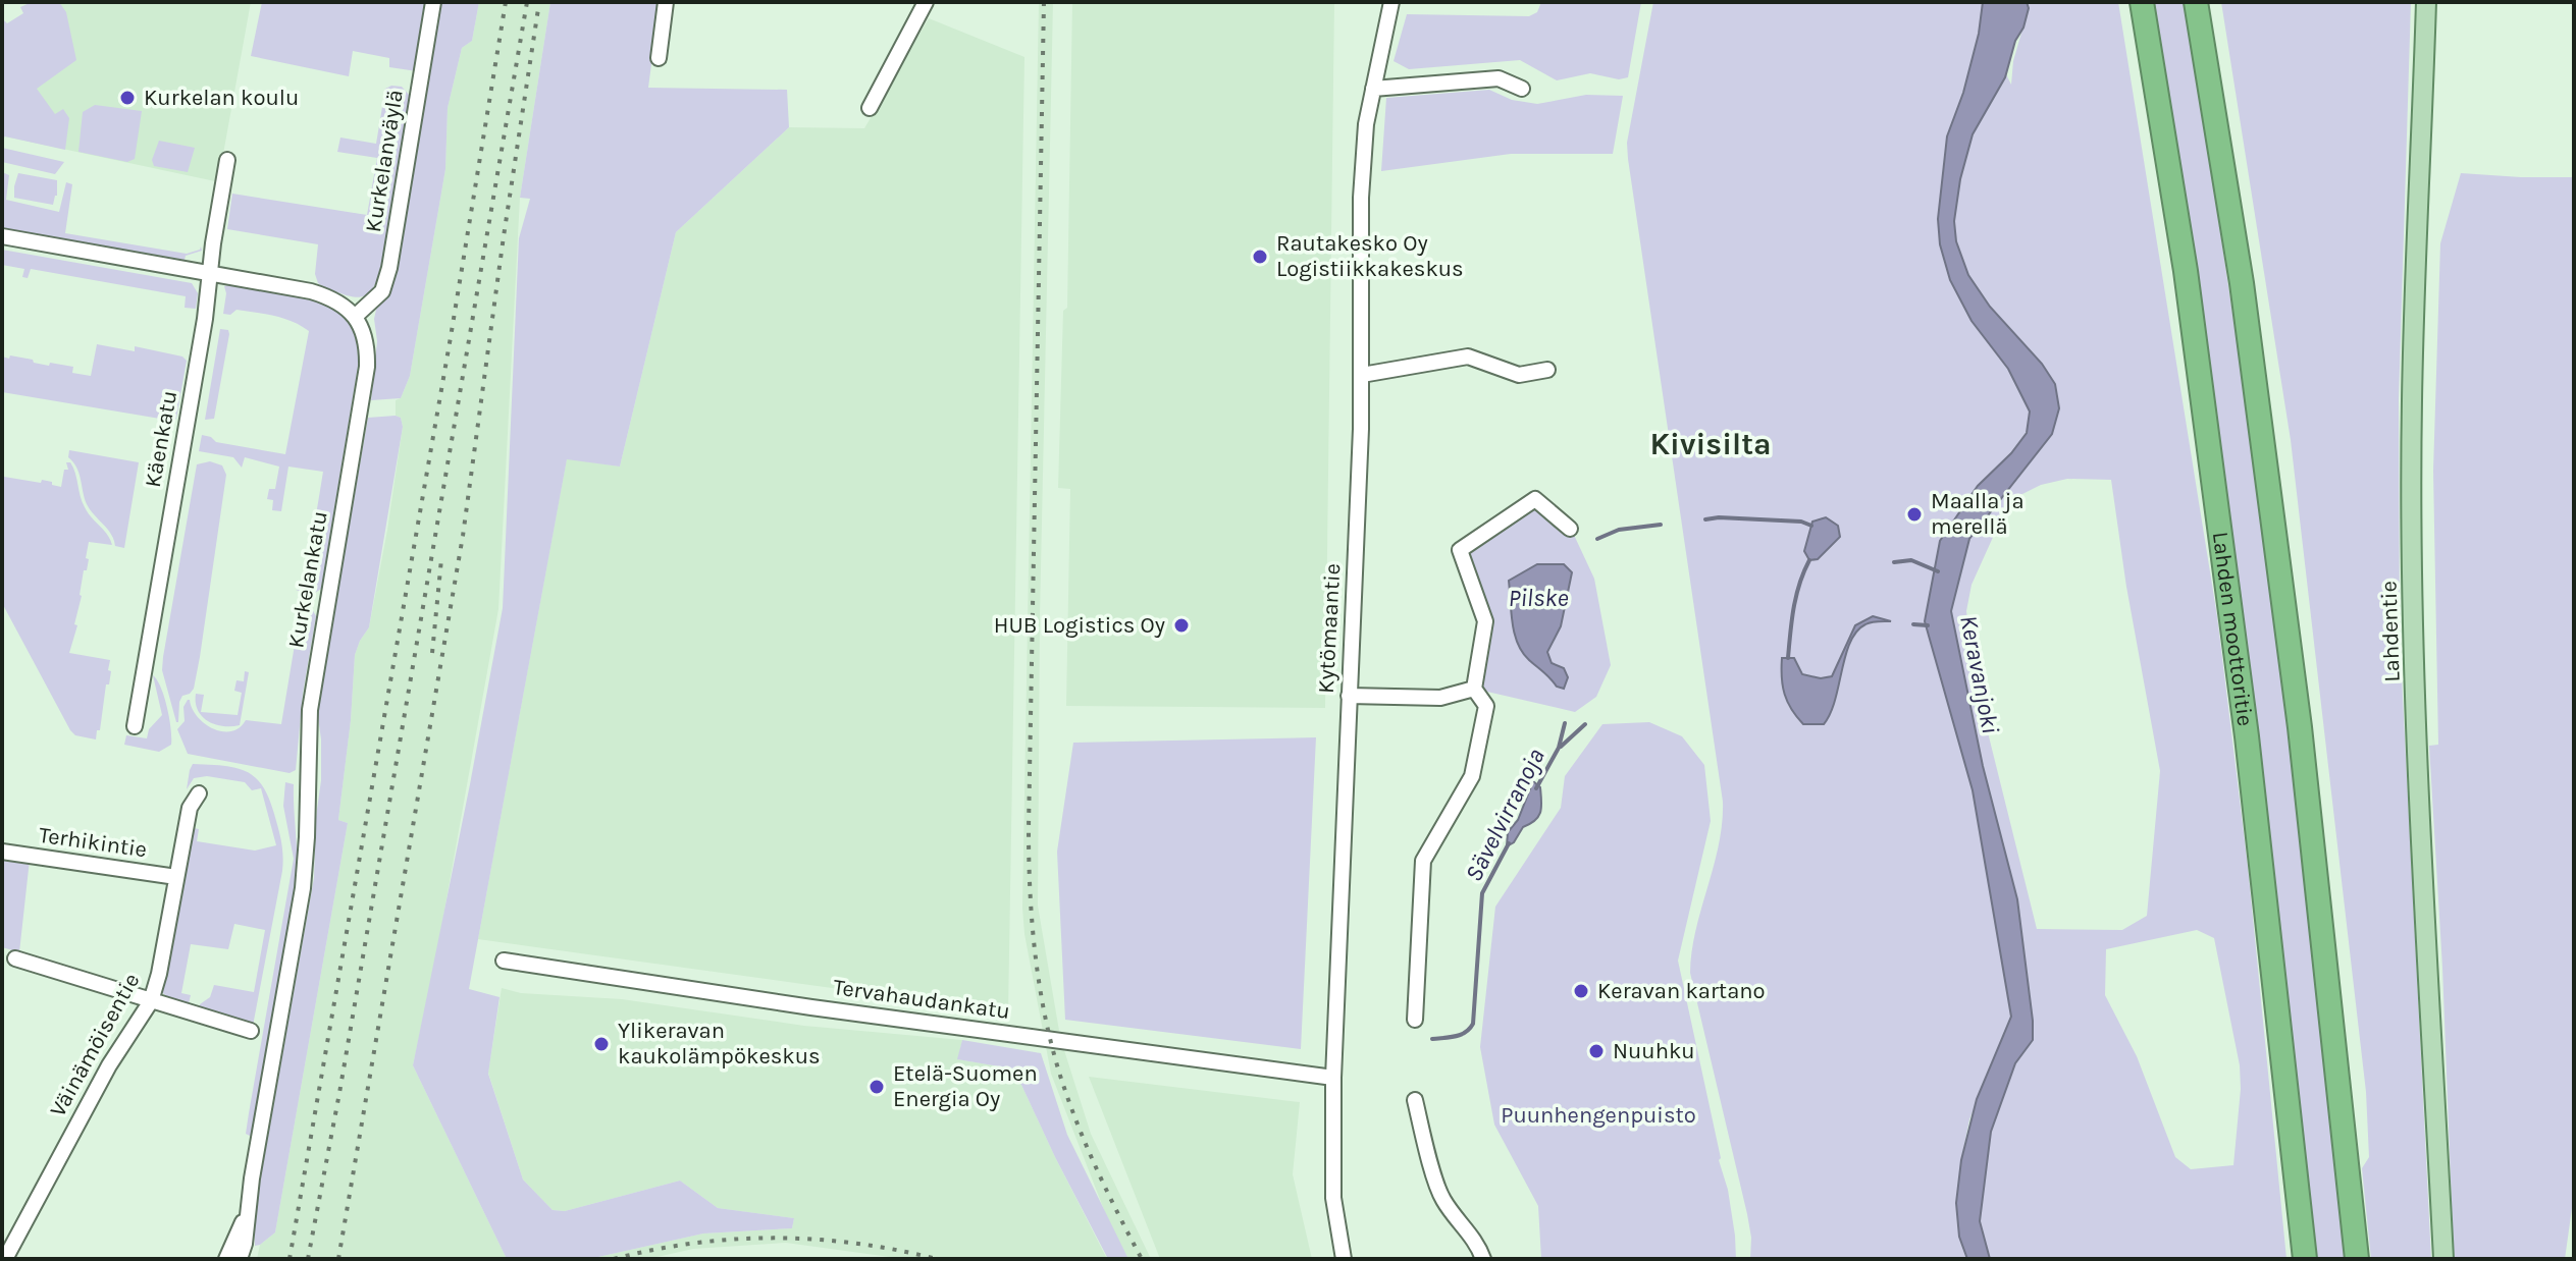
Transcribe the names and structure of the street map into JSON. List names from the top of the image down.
{
  "streets": {
    "highway": ["Lahden moottoritie"],
    "main road": ["Lahdentie"],
    "street": [
      "Kurkelanväylä",
      "Käenkatu",
      "Kurkelankatu",
      "Kytömaantie",
      "Terhikintie",
      "Tervahaudankatu",
      "Väinämöisentie"
    ]
  },
  "crossings": [
    ["Kurkelanväylä", "Kurkelankatu"],
    ["Kytömaantie", "Tervahaudankatu"],
    ["Terhikintie", "Väinämöisentie"]
  ],
  "districts": ["Kivisilta"],
  "water": ["Pilske", "Keravanjoki", "Sävelvirranoja"],
  "parks": ["Puunhengenpuisto"],
  "places": [
    "Kurkelan koulu",
    "Rautakesko Oy Logistiikkakeskus",
    "Maalla ja merellä",
    "HUB Logistics Oy",
    "Keravan kartano",
    "Ylikeravan kaukolämpökeskus",
    "Nuuhku",
    "Etelä-Suomen Energia Oy"
  ]
}
